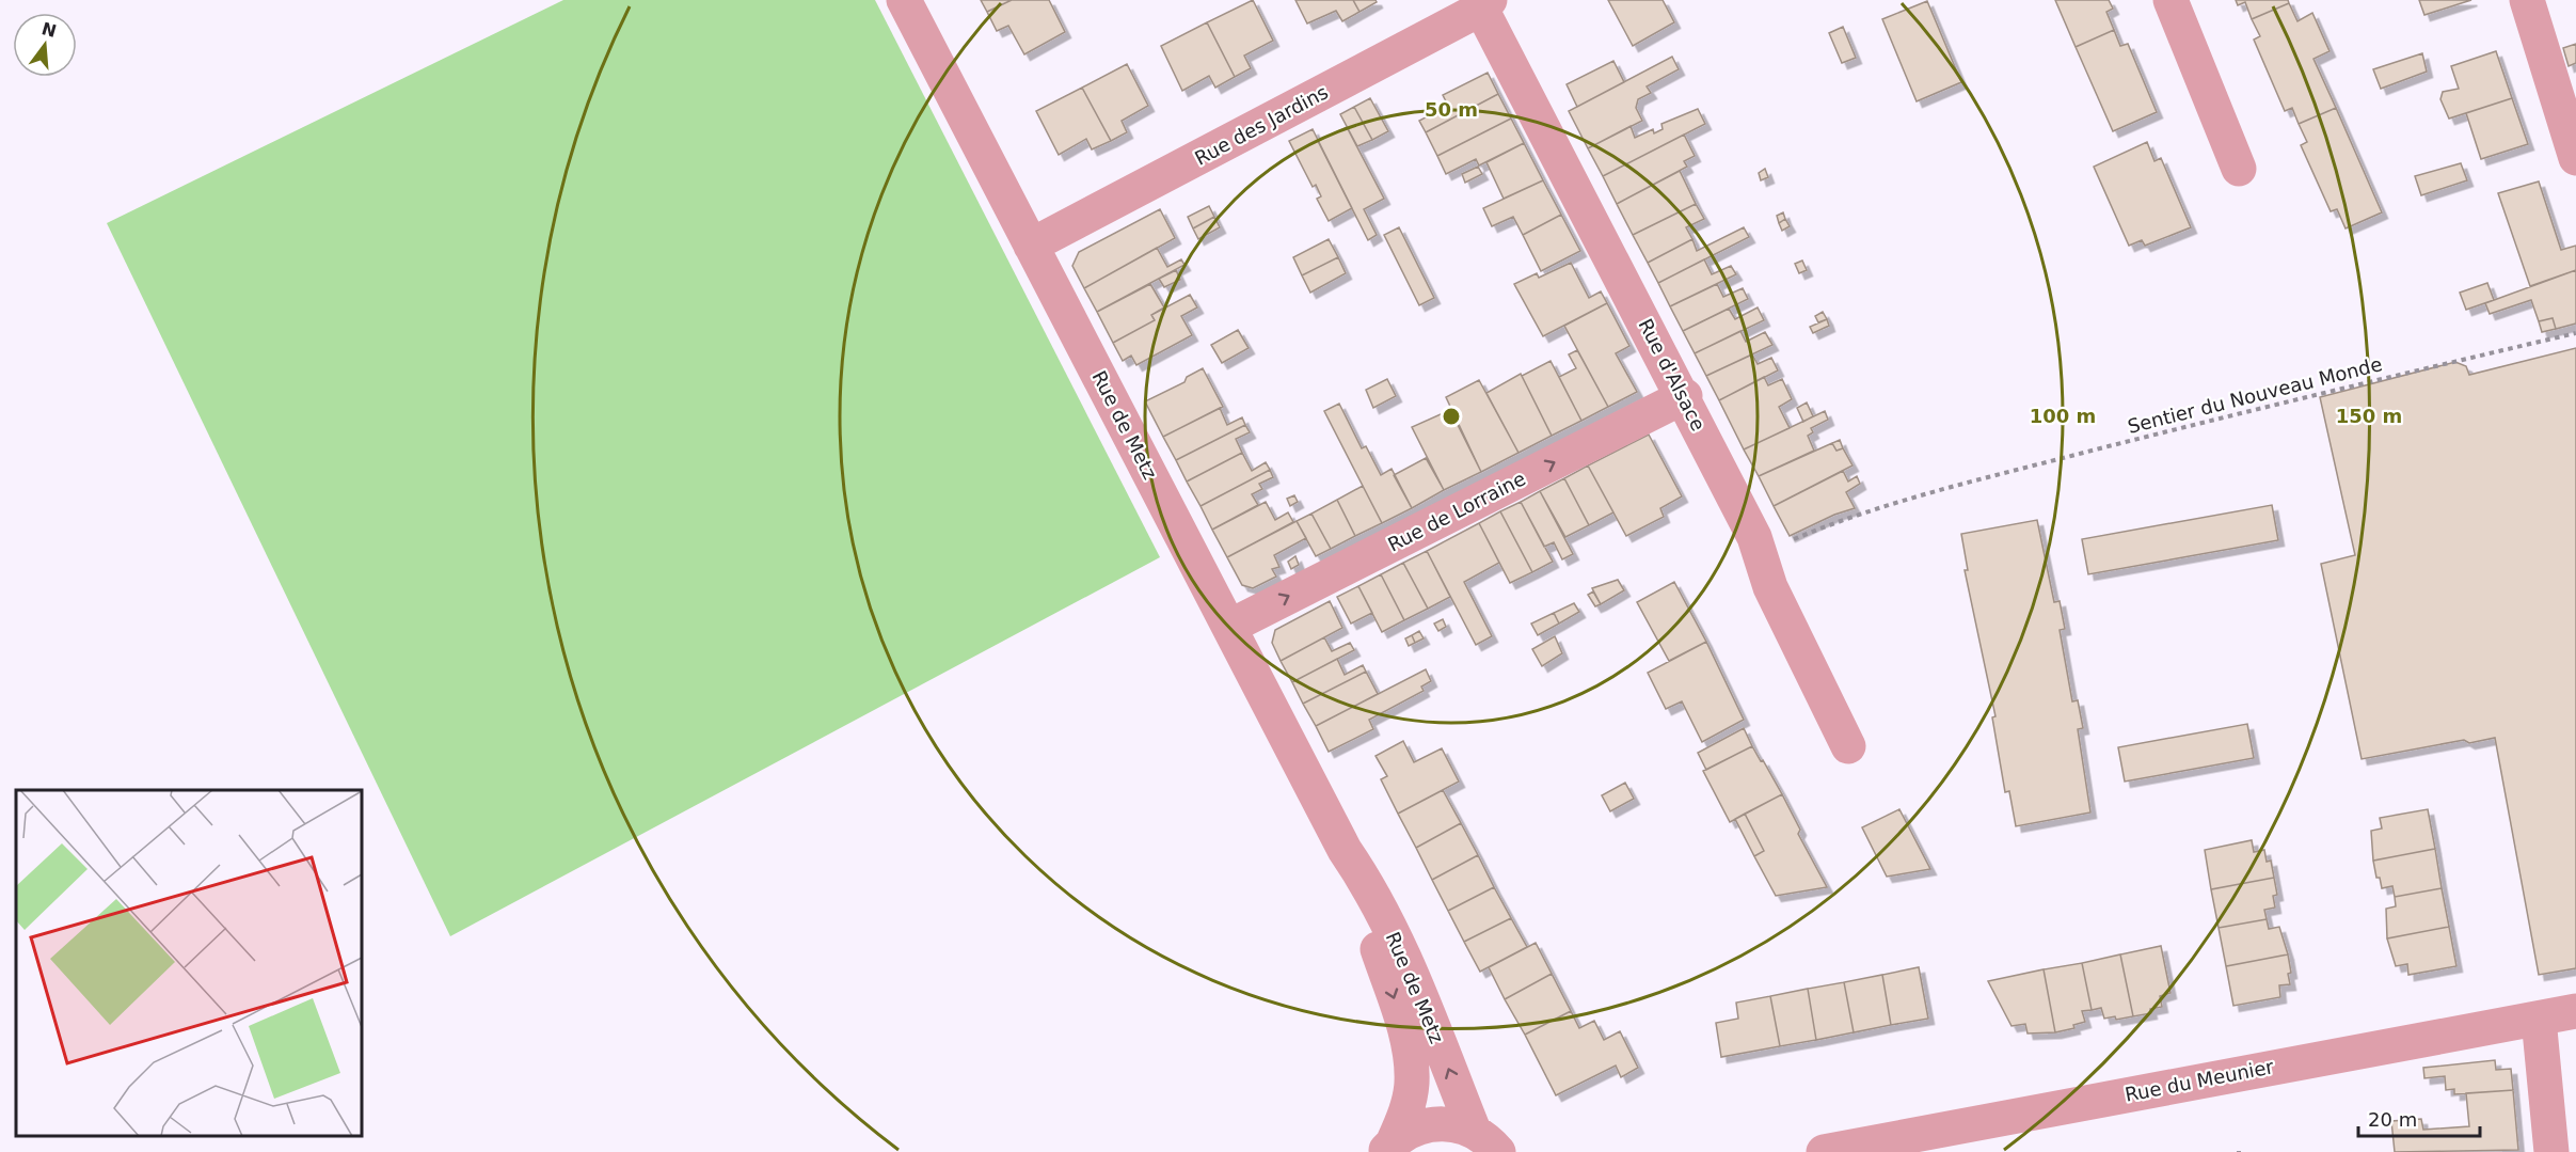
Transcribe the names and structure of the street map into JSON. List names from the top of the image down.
{
  "streets": {
    "street": [
      "Rue des Jardins",
      "Rue d'Alsace",
      "Rue de Metz",
      "Rue de Lorraine",
      "Rue du Meunier"
    ],
    "path": ["Sentier du Nouveau Monde"]
  },
  "crossings": [
    ["Rue des Jardins", "Rue d'Alsace"],
    ["Rue des Jardins", "Rue de Metz"],
    ["Rue d'Alsace", "Sentier du Nouveau Monde"],
    ["Rue d'Alsace", "Rue de Lorraine"],
    ["Rue de Metz", "Rue de Lorraine"]
  ],
  "one_way": ["Rue de Lorraine"],
  "scale_bar": "20 m",
  "north": "top",
  "rings": ["50 m", "100 m", "150 m"]
}
